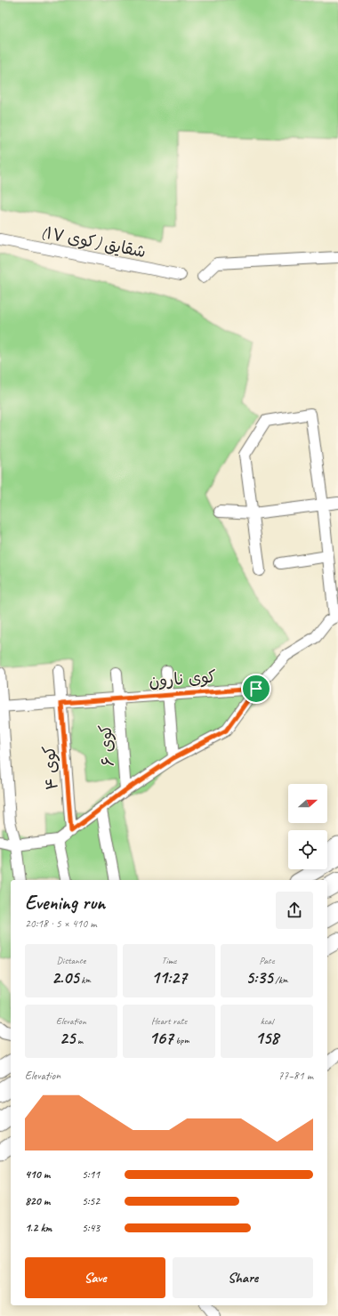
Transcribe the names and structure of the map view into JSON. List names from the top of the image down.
{
  "streets": {
    "street": [
      "شقایق (کوی ۱۷)",
      "کوی نارون",
      "کوی ۶",
      "کوی ۴"
    ]
  },
  "crossings": [
    ["کوی نارون", "کوی ۶"],
    ["کوی نارون", "کوی ۴"]
  ],
  "north": "right",
  "page": {
    "heading": ["Evening run", "20:18 · 5 × 410 m"],
    "stats": [
      ["Distance", "2.05 km"],
      ["Time", "11:27"],
      ["Pace", "5:35 /km"],
      ["Elevation", "25 m"],
      ["Heart rate", "167 bpm"],
      ["kcal", "158"]
    ],
    "chart": ["Elevation", "77–81 m"],
    "list": [
      {
        "name": "410 m",
        "note": "5:11"
      },
      {
        "name": "820 m",
        "note": "5:52"
      },
      {
        "name": "1.2 km",
        "note": "5:43"
      }
    ],
    "buttons": ["Save", "Share"]
  }
}
